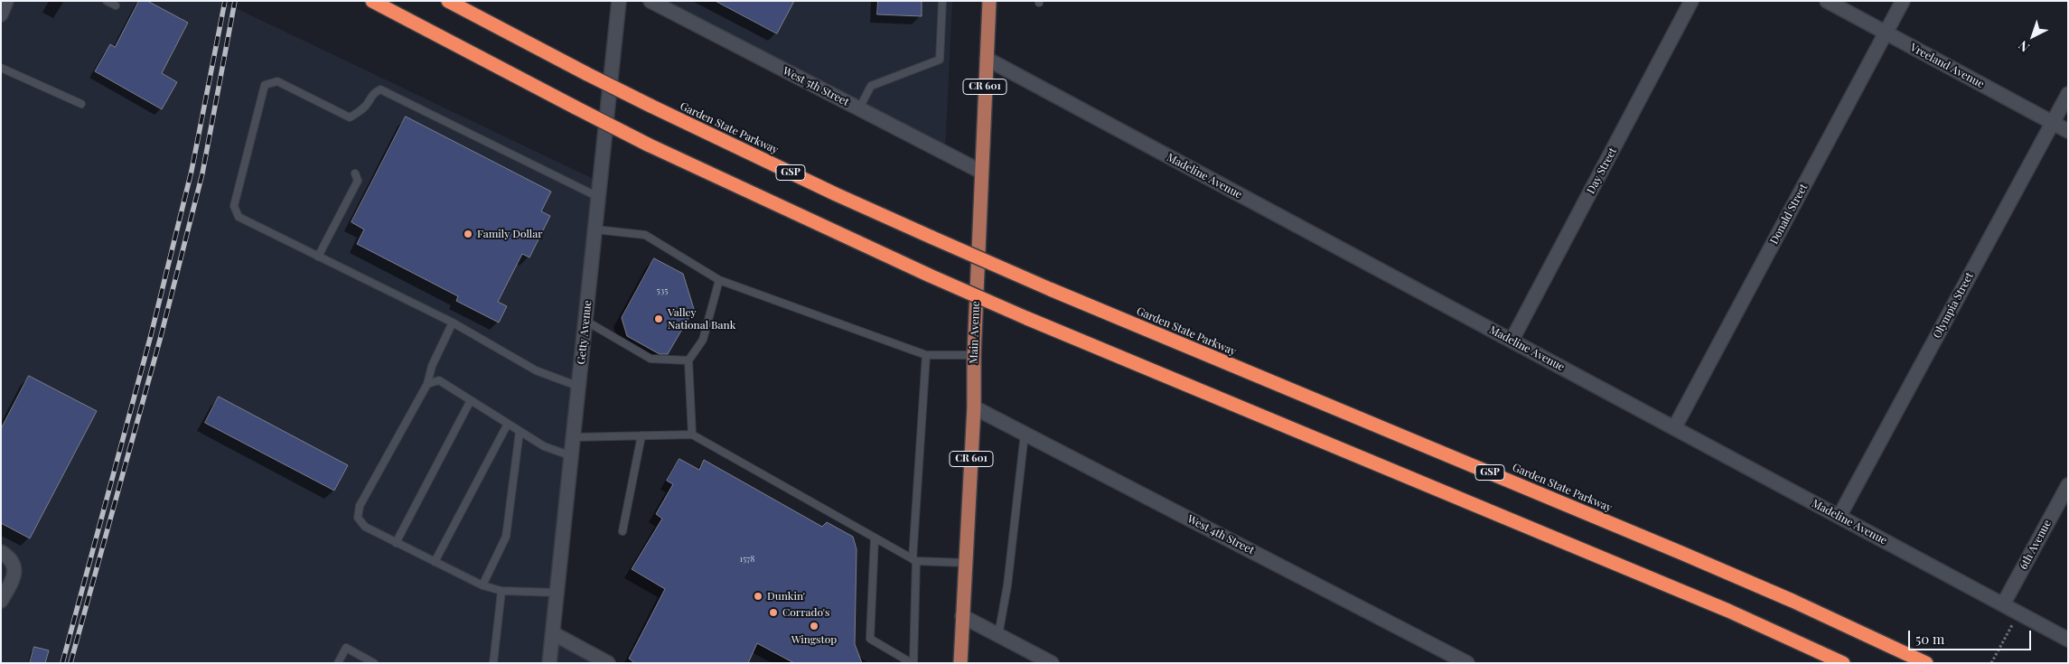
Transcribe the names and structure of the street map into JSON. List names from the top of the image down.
{
  "streets": {
    "highway": ["Garden State Parkway", "GSP"],
    "main road": ["CR 601", "Main Avenue"],
    "street": [
      "Vreeland Avenue",
      "West 5th Street",
      "Day Street",
      "Madeline Avenue",
      "Donald Street",
      "Olympia Street",
      "Getty Avenue",
      "West 4th Street",
      "6th Avenue"
    ]
  },
  "crossings": [
    ["Vreeland Avenue", "Donald Street"],
    ["Vreeland Avenue", "Olympia Street"],
    ["West 5th Street", "Main Avenue"],
    ["Day Street", "Madeline Avenue"],
    ["Madeline Avenue", "Donald Street"],
    ["Madeline Avenue", "Olympia Street"],
    ["Madeline Avenue", "Main Avenue"],
    ["Madeline Avenue", "6th Avenue"],
    ["Main Avenue", "West 4th Street"]
  ],
  "places": [
    "Family Dollar",
    "Valley National Bank",
    "Dunkin'",
    "Corrado's",
    "Wingstop"
  ],
  "house_numbers": ["535", "1578"],
  "scale_bar": "50 m",
  "north": "bottom left"
}
